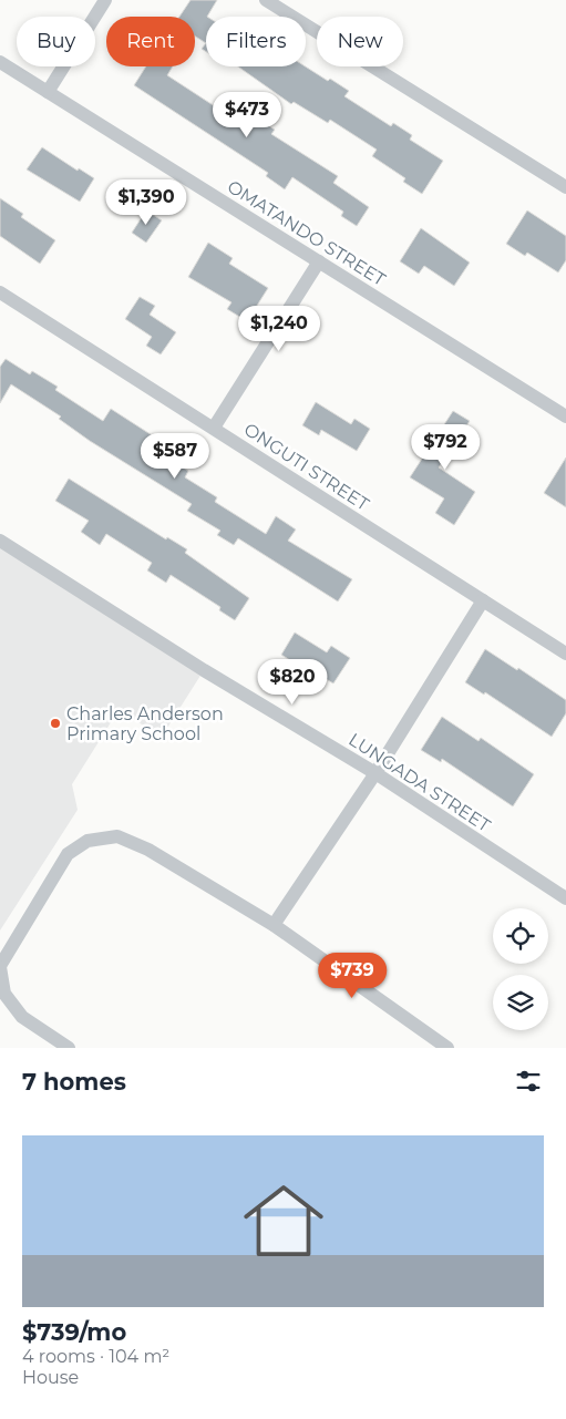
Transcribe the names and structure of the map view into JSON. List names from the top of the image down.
{
  "streets": {
    "street": ["OMATANDO STREET", "ONGUTI STREET", "LUNGADA STREET"]
  },
  "places": ["Charles Anderson Primary School"],
  "page": {
    "chip": [
      "Buy",
      "Rent",
      "Filters",
      "New"
    ],
    "price": [
      "$473",
      "$1,390",
      "$1,240",
      "$792",
      "$587",
      "$820",
      "$739"
    ],
    "heading": "7 homes",
    "list": [
      {
        "name": "$739/mo",
        "note": "4 rooms · 104 m² · House"
      }
    ]
  }
}
